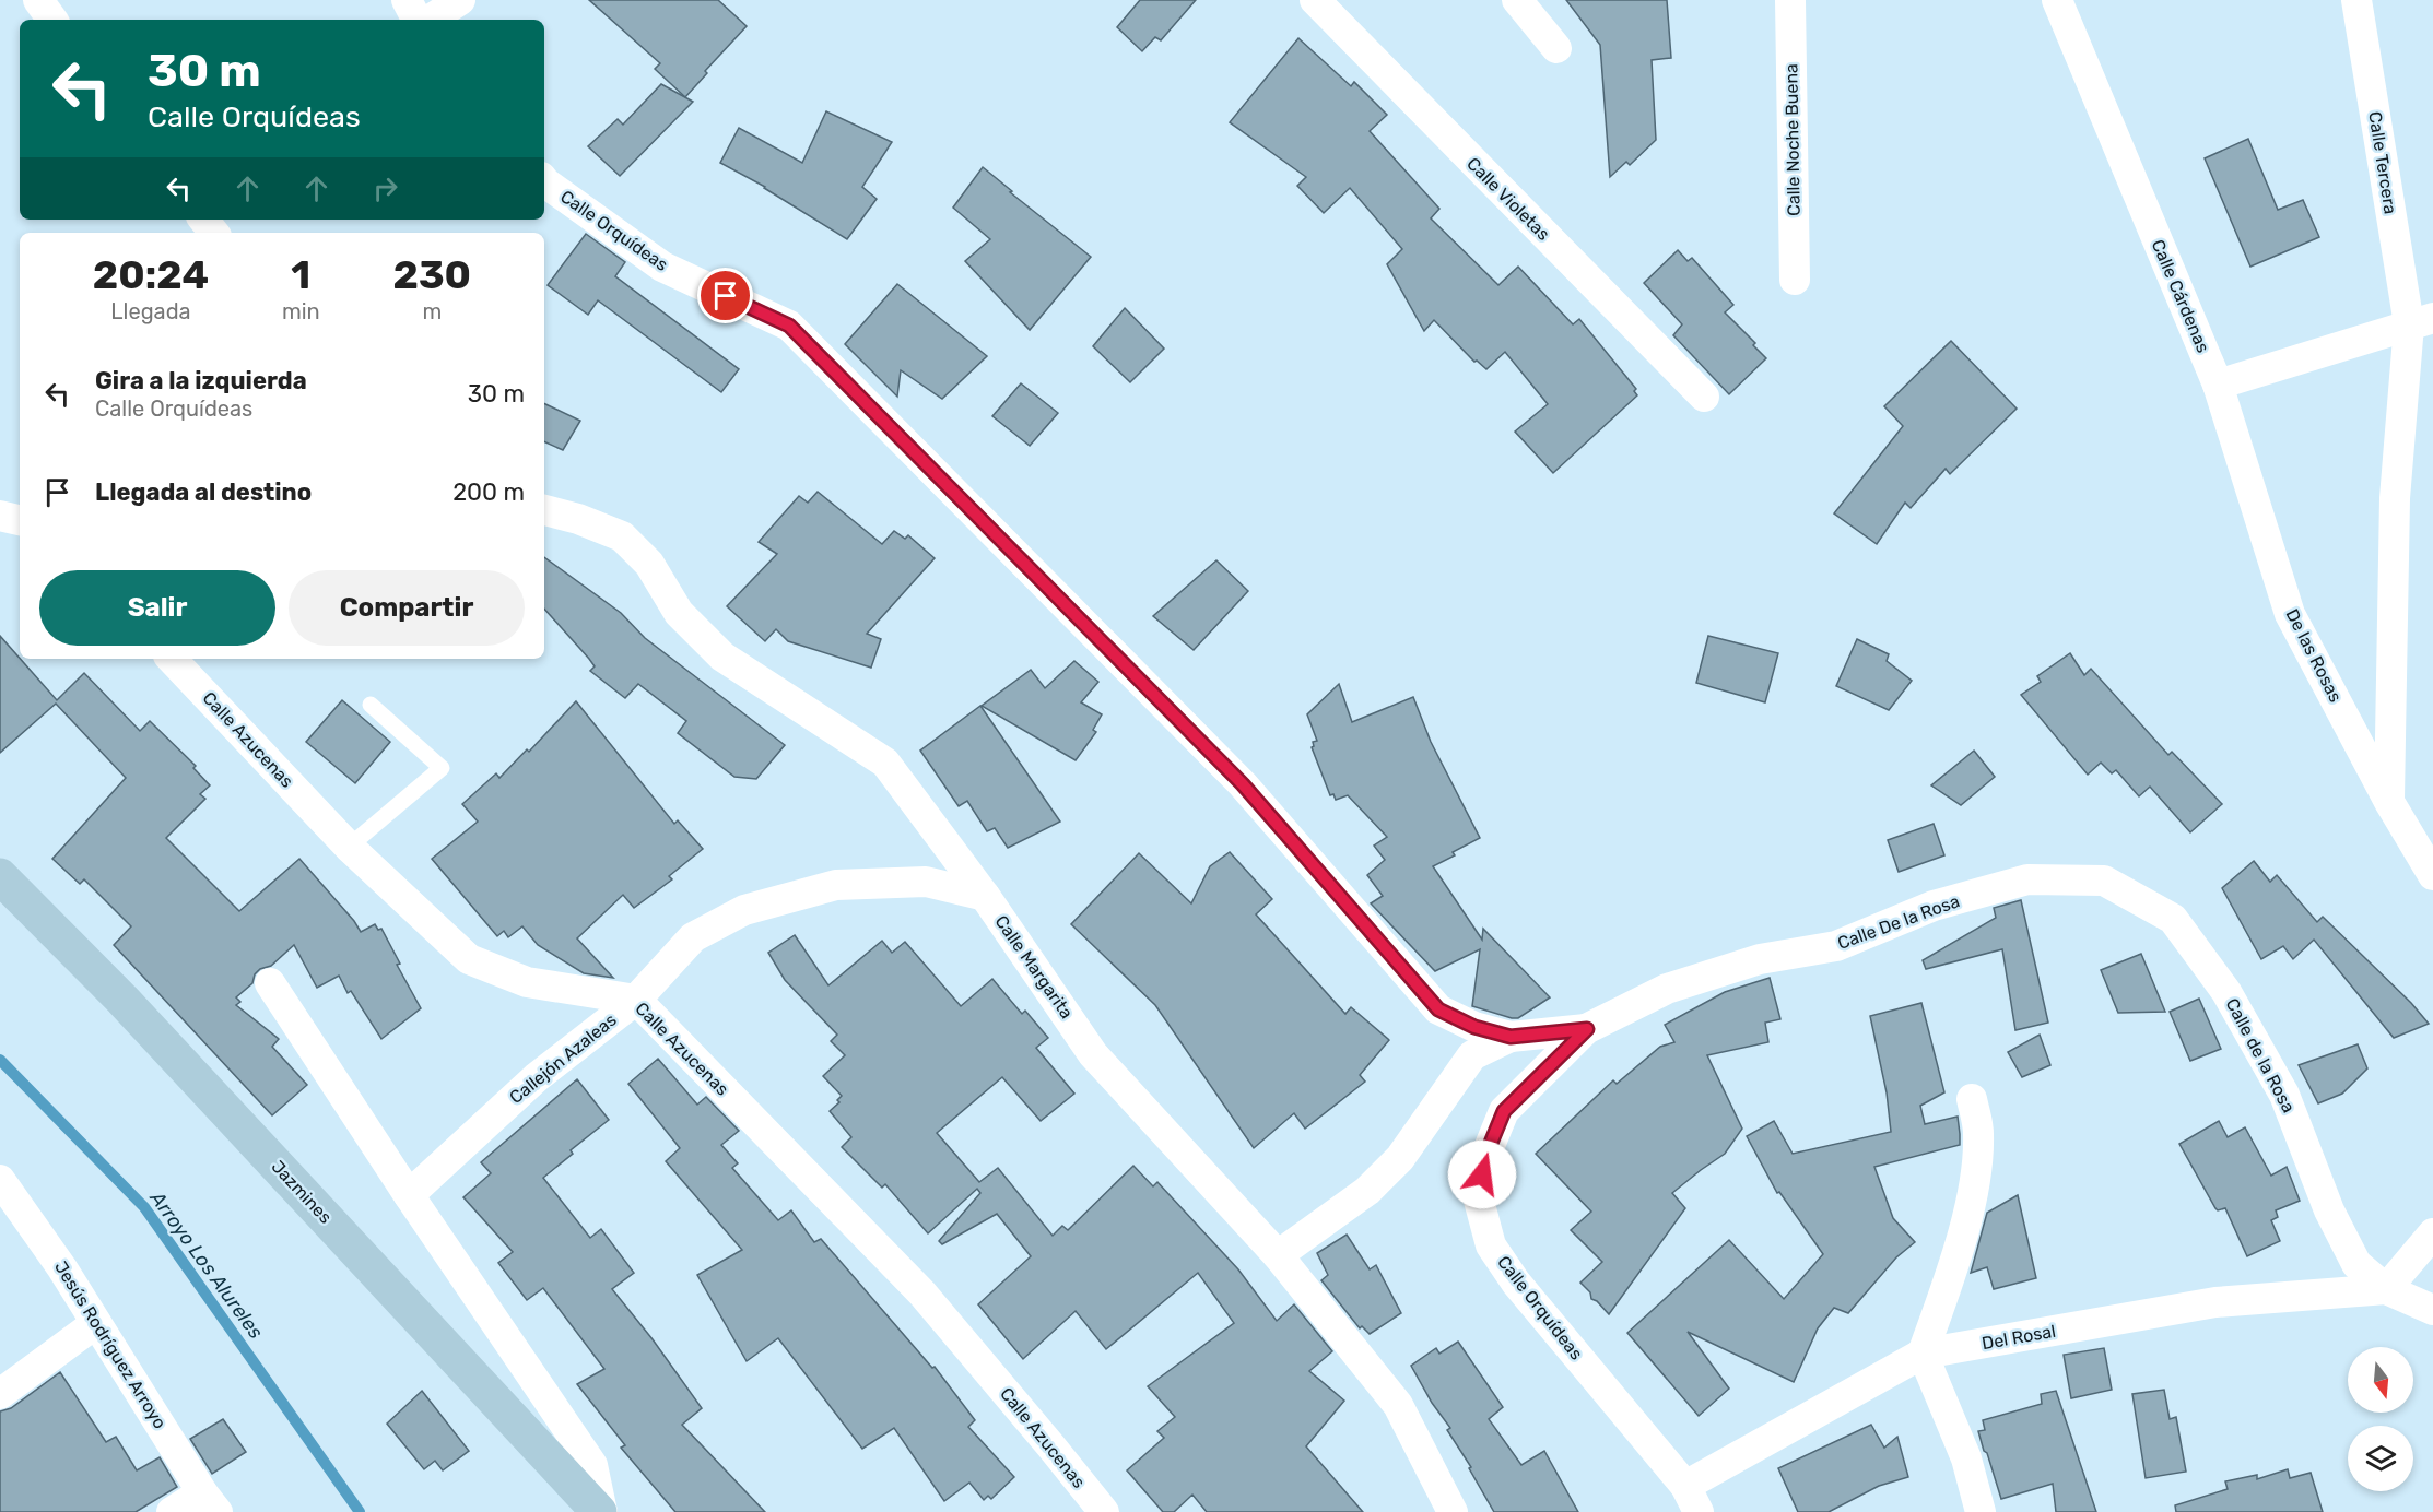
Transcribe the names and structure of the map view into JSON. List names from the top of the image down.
{
  "streets": {
    "main road": ["Jazmines"],
    "street": [
      "Calle Noche Buena",
      "Calle Tercera",
      "Calle Violetas",
      "Calle Orquídeas",
      "Calle Cárdenas",
      "De las Rosas",
      "Calle Azucenas",
      "Calle De la Rosa",
      "Calle Margarita",
      "Calle de la Rosa",
      "Callejón Azaleas",
      "Del Rosal",
      "Jesús Rodríguez Arroyo"
    ]
  },
  "crossings": [
    ["Calle Tercera", "De las Rosas"],
    ["Calle Orquídeas", "Calle De la Rosa"],
    ["Calle Orquídeas", "Del Rosal"],
    ["Calle Cárdenas", "De las Rosas"],
    ["Calle Azucenas", "Callejón Azaleas"],
    ["Calle De la Rosa", "Calle de la Rosa"],
    ["Calle Margarita", "Callejón Azaleas"],
    ["Calle de la Rosa", "Del Rosal"]
  ],
  "water": ["Arroyo Los Alureles"],
  "north": "bottom",
  "page": {
    "turn": ["30 m", "Calle Orquídeas"],
    "eta": [
      "20:24",
      "Llegada",
      "1",
      "min",
      "230",
      "m"
    ],
    "list": [
      {
        "name": "Gira a la izquierda",
        "note": "Calle Orquídeas",
        "value": "30 m"
      },
      {
        "name": "Llegada al destino",
        "value": "200 m"
      }
    ],
    "buttons": ["Salir", "Compartir"]
  }
}
